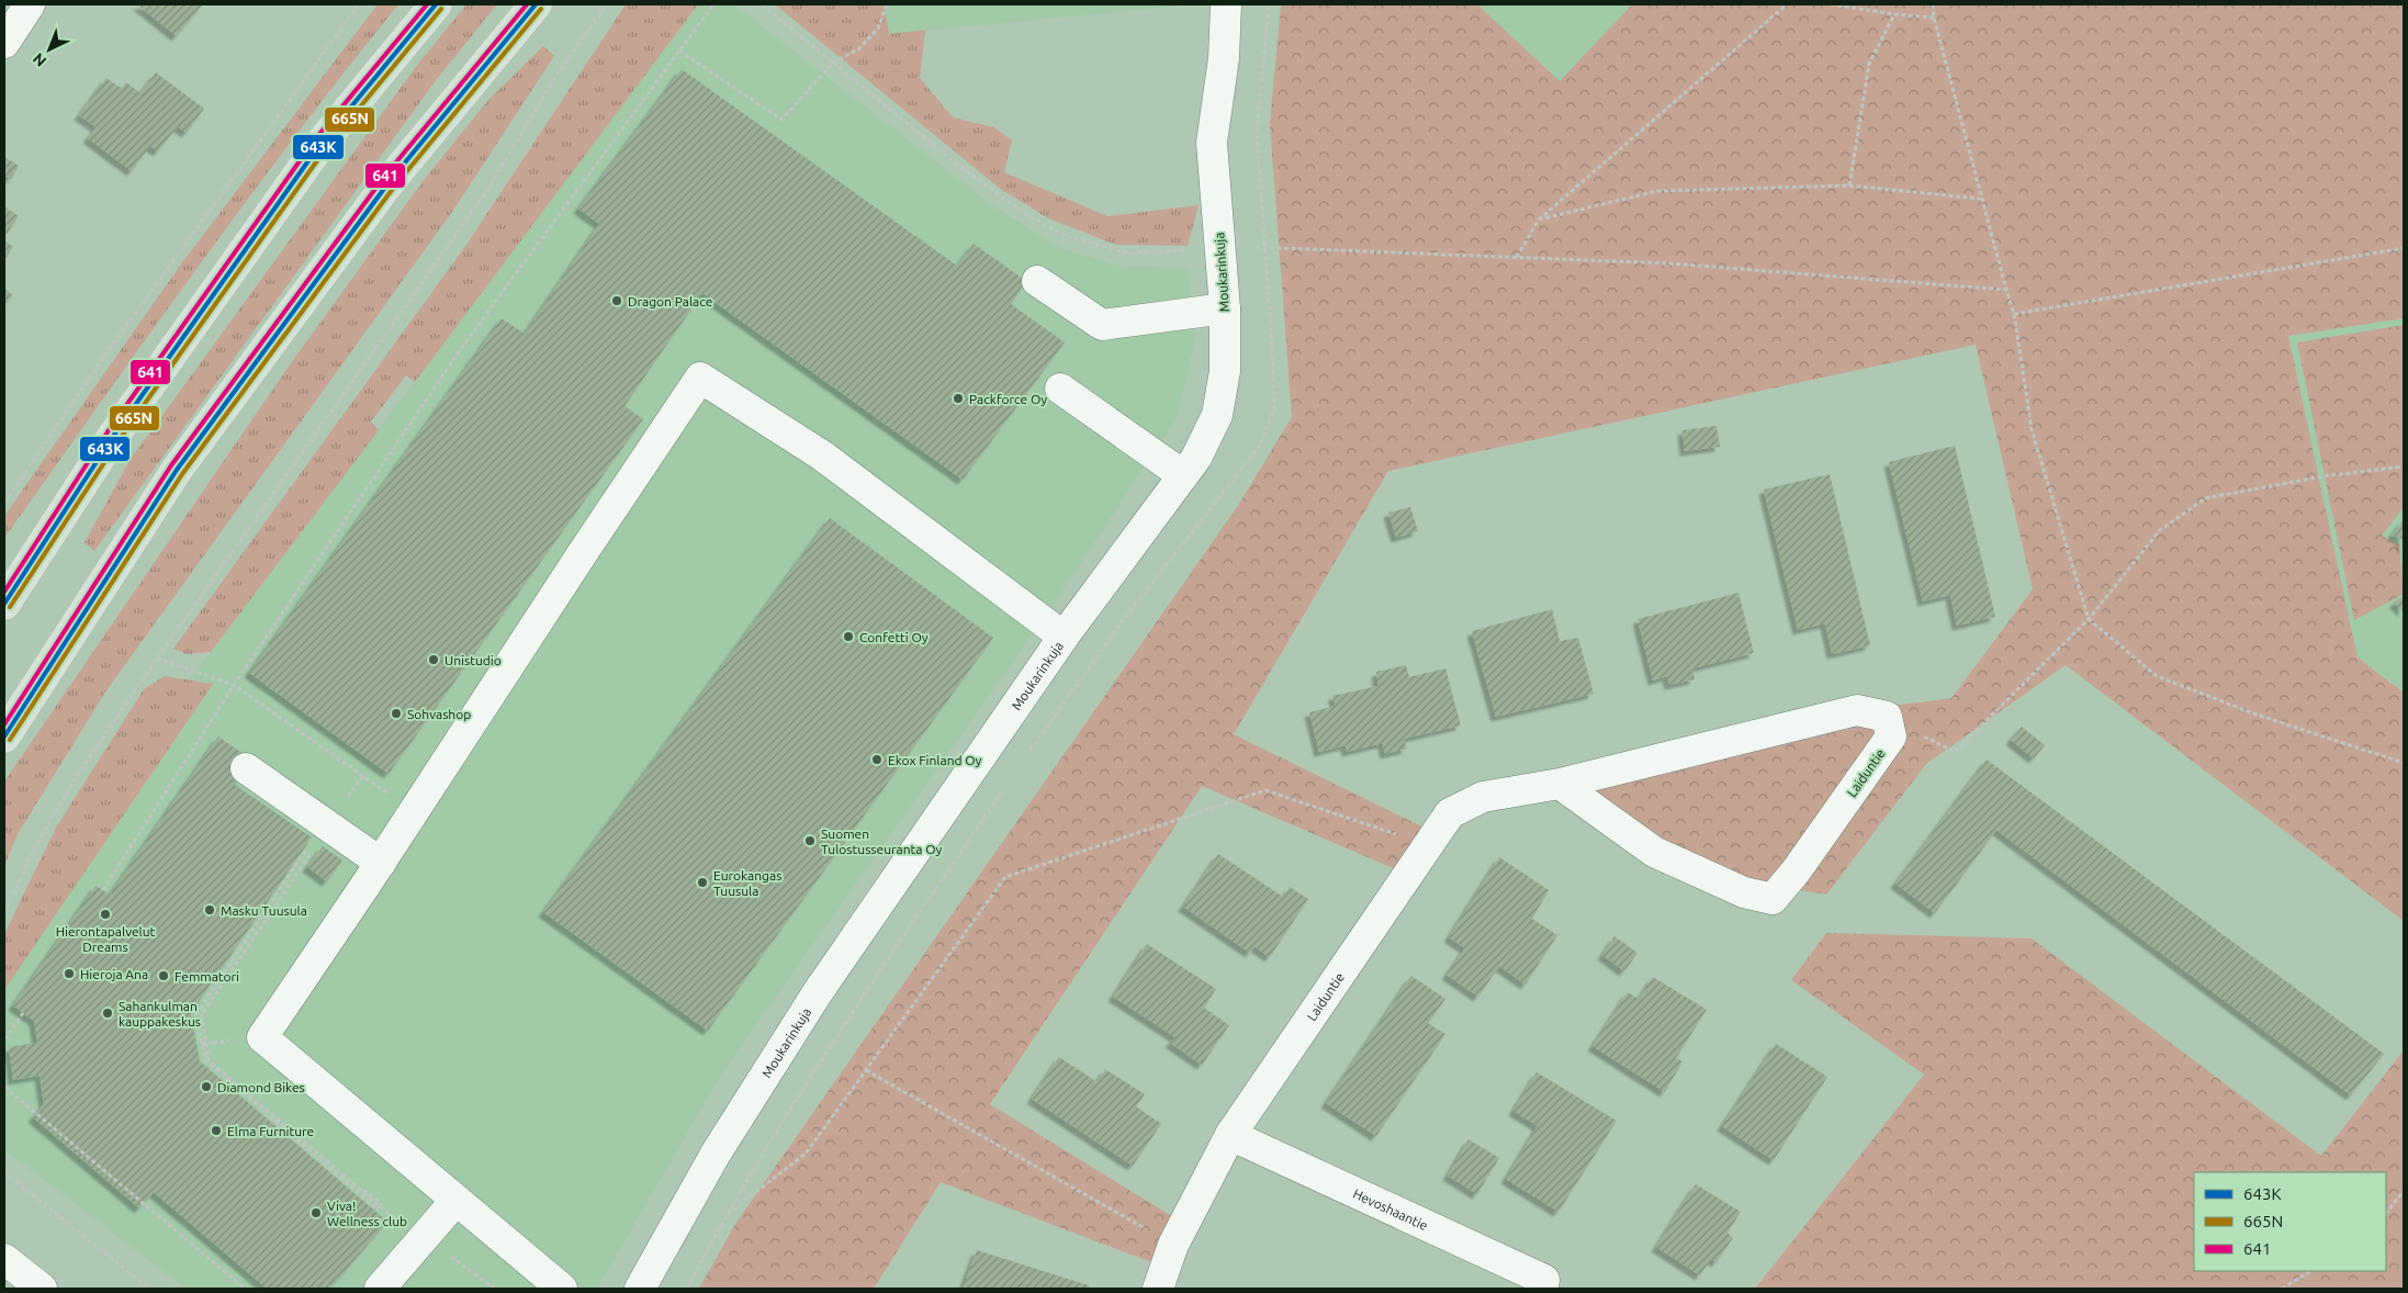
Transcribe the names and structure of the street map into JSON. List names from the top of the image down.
{
  "streets": {
    "street": ["Moukarinkuja", "Laiduntie", "Hevoshaantie"]
  },
  "crossings": [
    ["Laiduntie", "Hevoshaantie"]
  ],
  "places": [
    "Dragon Palace",
    "Packforce Oy",
    "Confetti Oy",
    "Unistudio",
    "Sohvashop",
    "Ekox Finland Oy",
    "Suomen Tulostusseuranta Oy",
    "Eurokangas Tuusula",
    "Masku Tuusula",
    "Hierontapalvelut Dreams",
    "Hieroja Ana",
    "Femmatori",
    "Sahankulman kauppakeskus",
    "Diamond Bikes",
    "Elma Furniture",
    "Viva! Wellness club"
  ],
  "lines": ["transit line 643K", "transit line 641", "transit line 665N"],
  "legend": ["643K", "665N", "641"],
  "north": "bottom left"
}
